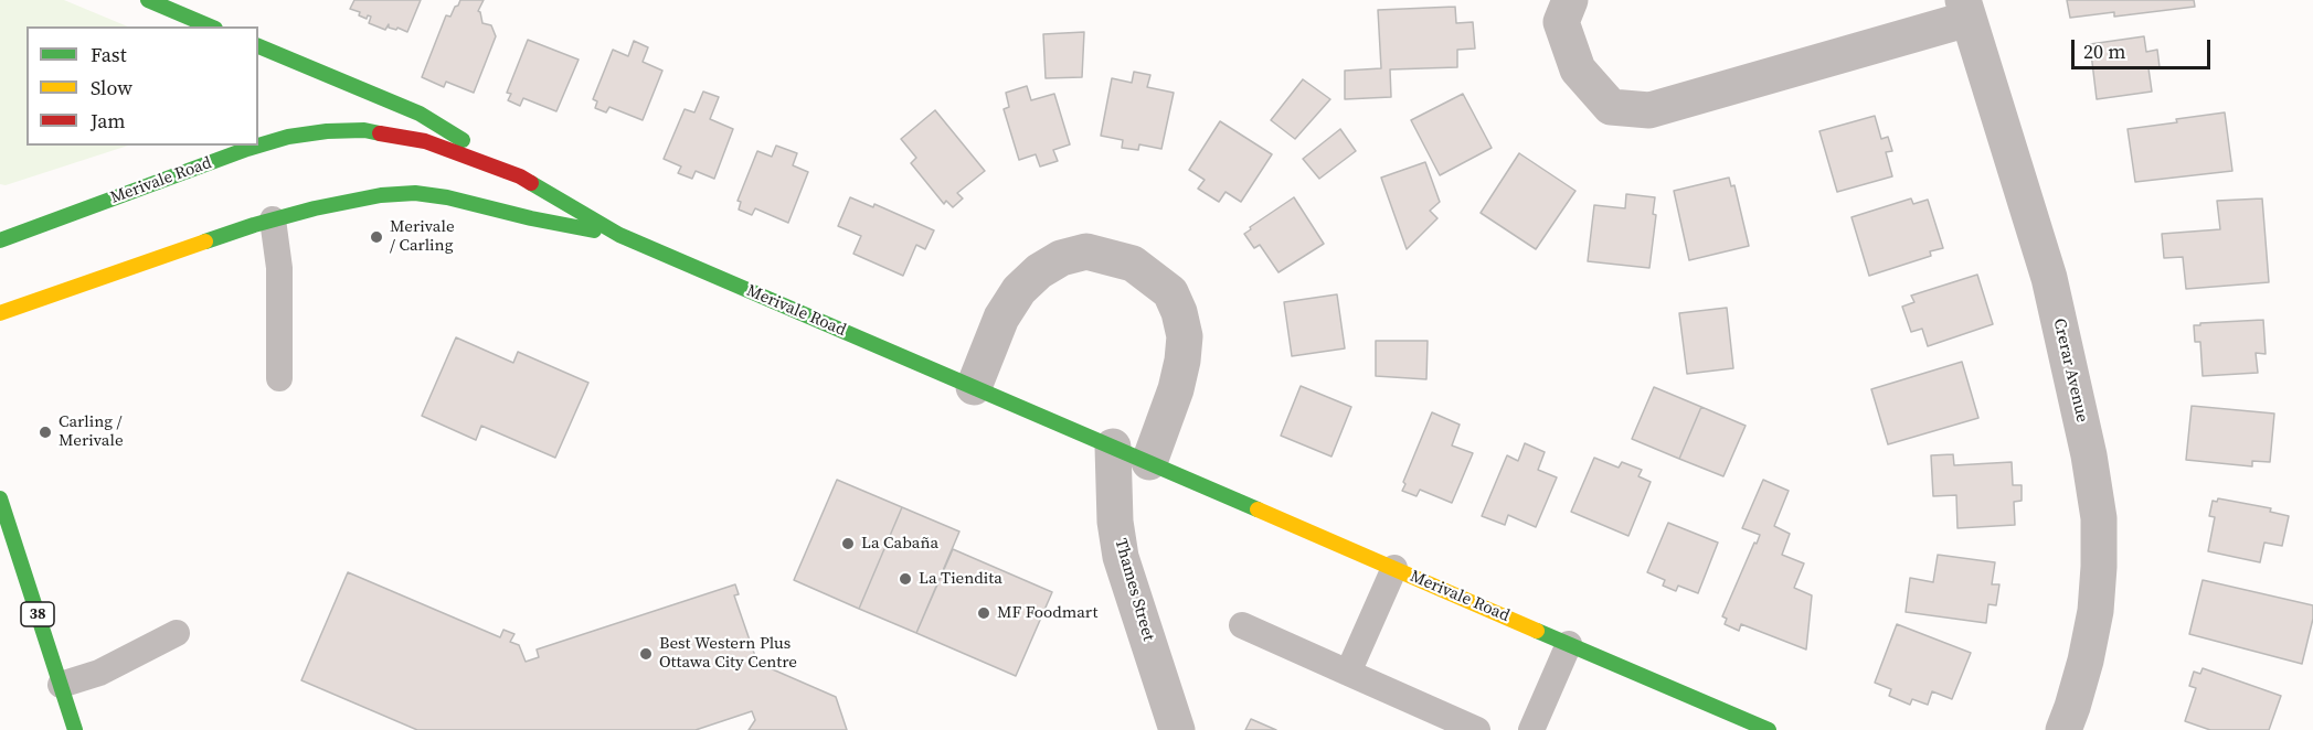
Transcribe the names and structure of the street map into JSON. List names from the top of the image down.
{
  "streets": {
    "main road": ["Merivale Road", "38"],
    "street": ["Crerar Avenue", "Thames Street"]
  },
  "crossings": [
    ["Merivale Road", "Thames Street"]
  ],
  "places": [
    "Merivale / Carling",
    "Carling / Merivale",
    "La Cabaña",
    "La Tiendita",
    "MF Foodmart",
    "Best Western Plus Ottawa City Centre"
  ],
  "legend": ["Fast", "Slow", "Jam"],
  "scale_bar": "20 m"
}
